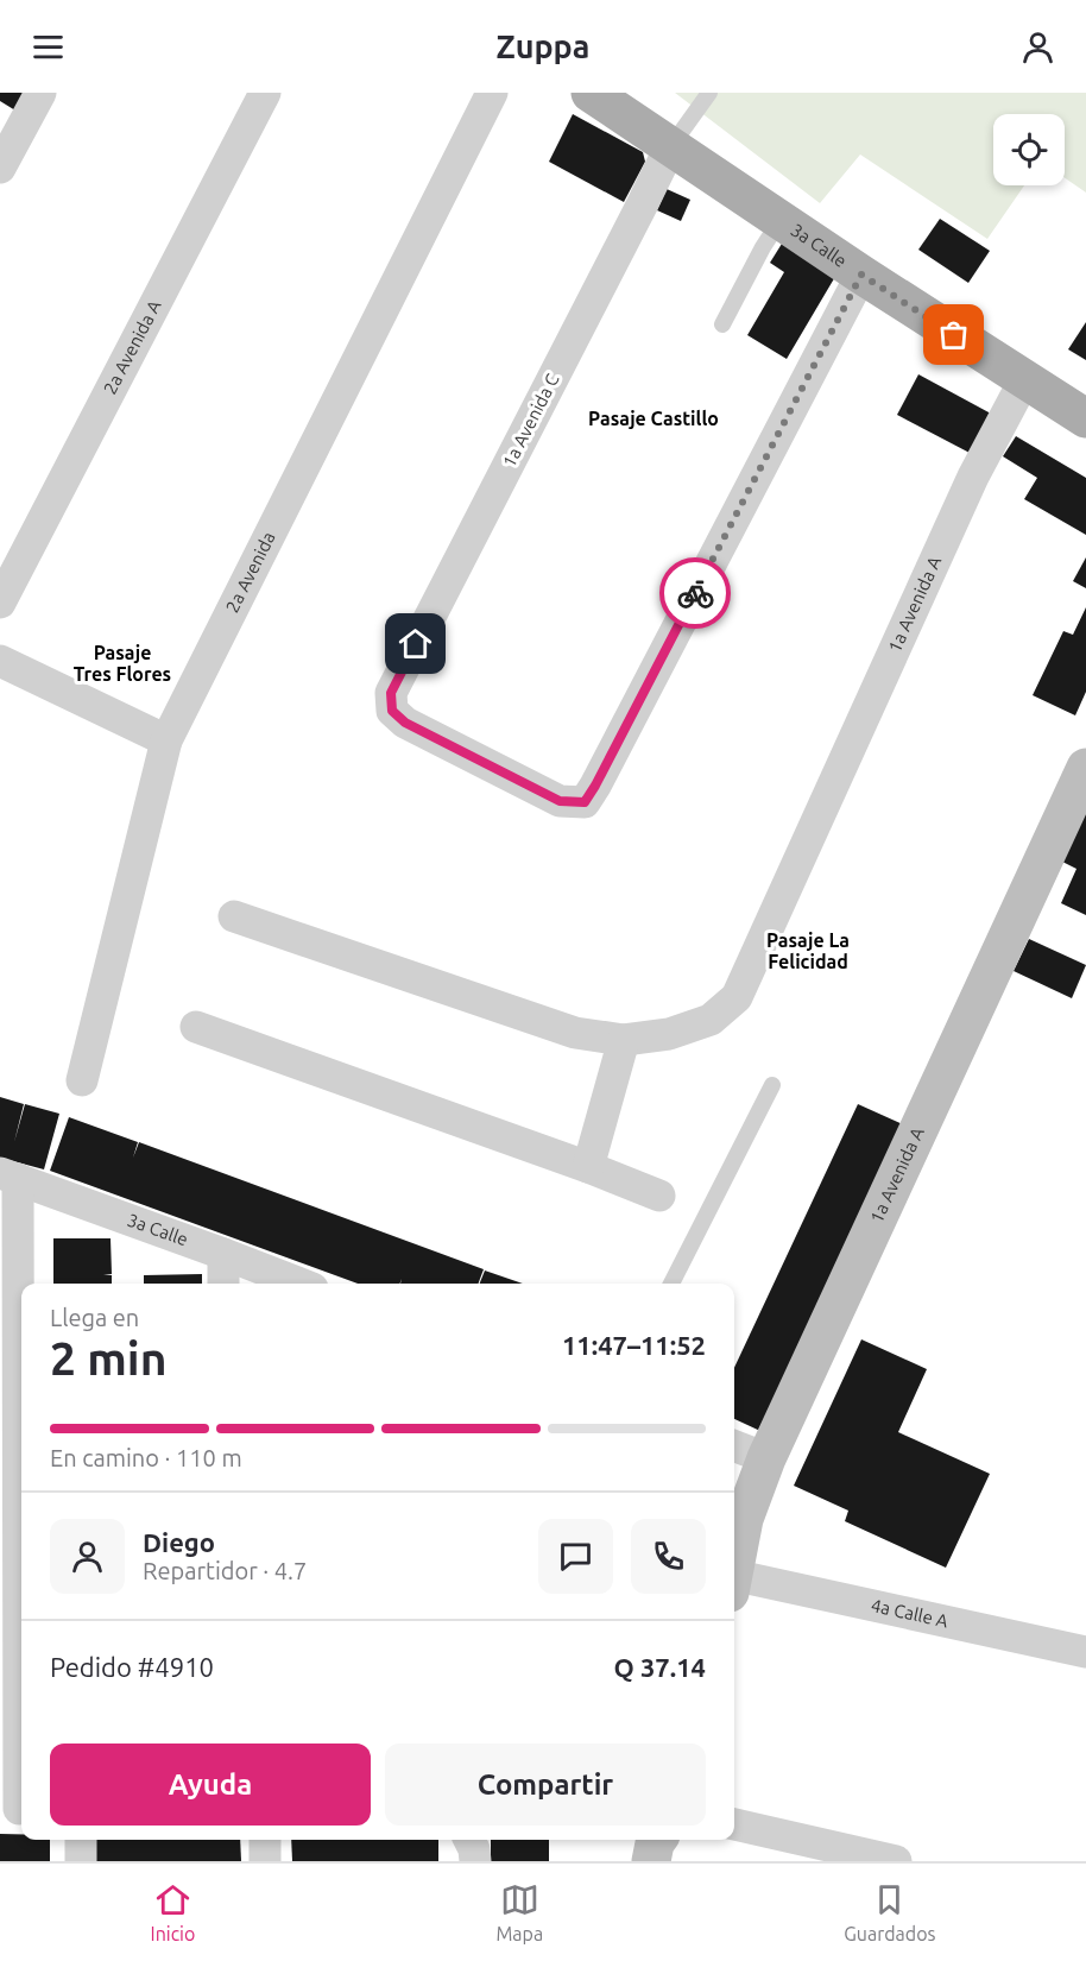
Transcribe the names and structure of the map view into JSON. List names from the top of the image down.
{
  "streets": {
    "main road": ["3a Calle"],
    "street": [
      "2a Avenida A",
      "1a Avenida C",
      "2a Avenida",
      "1a Avenida A",
      "4a Calle A"
    ]
  },
  "crossings": [
    ["3a Calle", "1a Avenida C"],
    ["3a Calle", "1a Avenida A"]
  ],
  "districts": ["Pasaje Castillo", "Pasaje Tres Flores", "Pasaje La Felicidad"],
  "page": {
    "header": "Zuppa",
    "heading": ["2 min", "Llega en", "11:47–11:52"],
    "panel": [
      "Diego",
      "Repartidor · 4.7",
      "Pedido #4910",
      "Q 37.14"
    ],
    "bar": "En camino · 110 m",
    "buttons": ["Ayuda", "Compartir"],
    "tabs": ["Inicio", "Mapa", "Guardados"]
  }
}
